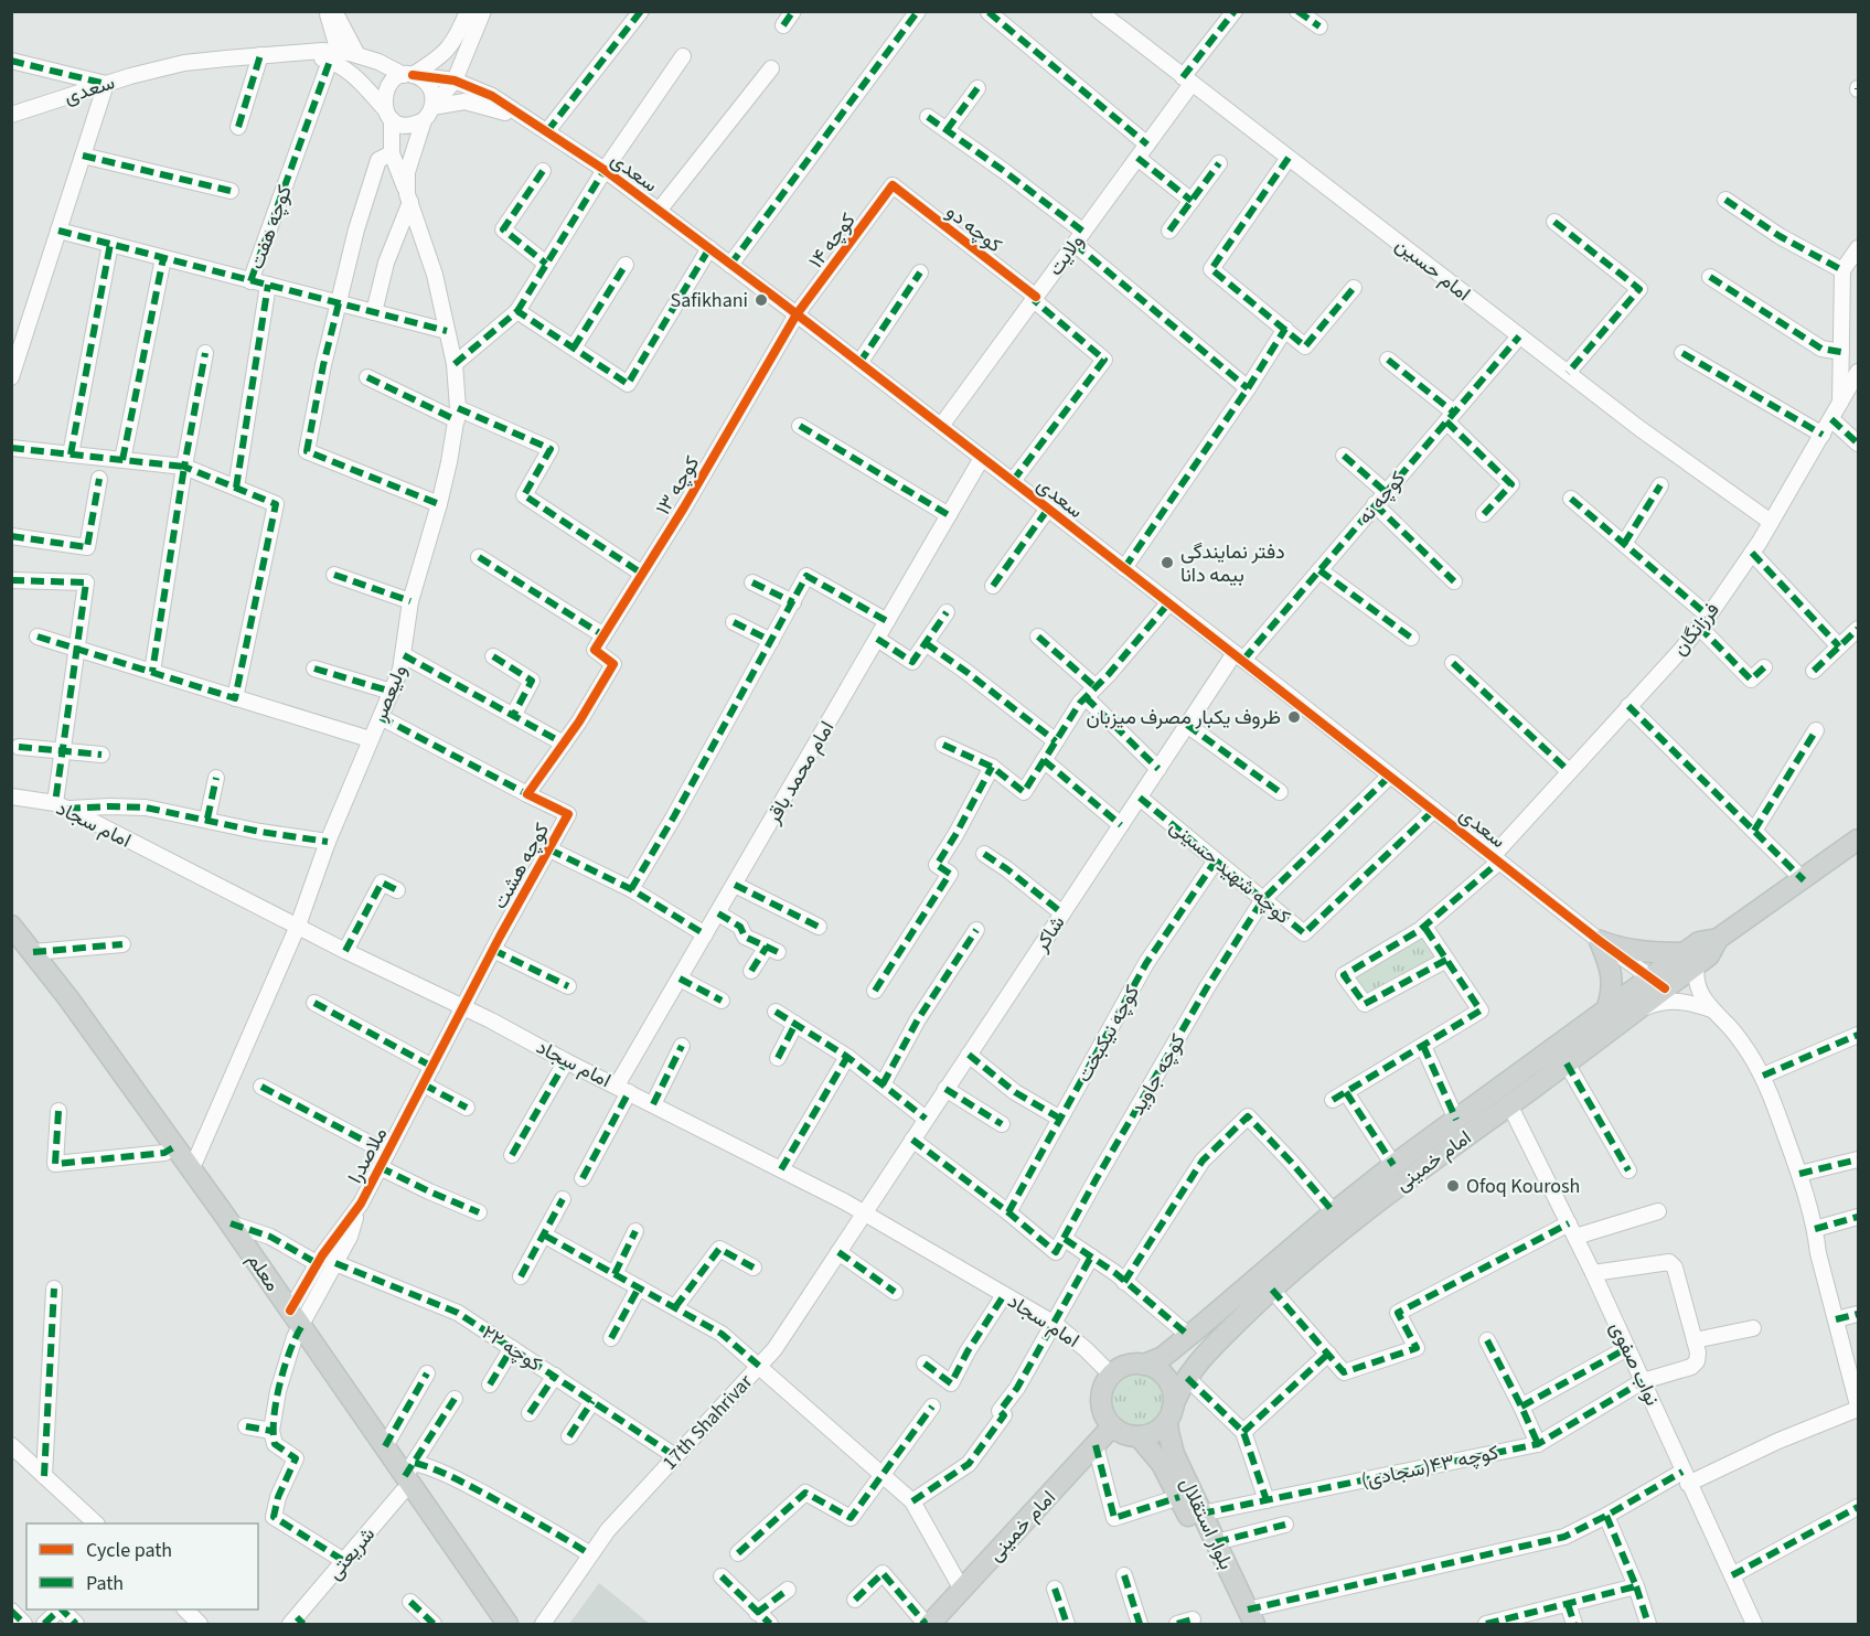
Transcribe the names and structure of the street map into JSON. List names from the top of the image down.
{
  "streets": {
    "main road": ["امام خمینی", "معلم", "بلوار استقلال"],
    "street": [
      "سعدی",
      "کوچه هفت",
      "کوچه دو",
      "کوچه ۱۴",
      "ولایت",
      "امام حسین",
      "کوچه ۱۳",
      "کوچه نه",
      "فرزانگان",
      "ولیعصر",
      "امام محمد باقر",
      "امام سجاد",
      "کوچه هشت",
      "کوچه شهید حسینی",
      "شاکر",
      "کوچه نیکبخت",
      "کوچه جاوید",
      "ملاصدرا",
      "کوچه ۲۲",
      "نواب صفوی",
      "17th Shahrivar",
      "کوچه ۴۳(سجادی)",
      "شریعتی"
    ]
  },
  "crossings": [
    ["سعدی", "کوچه هفت"],
    ["سعدی", "کوچه دو"],
    ["سعدی", "کوچه ۱۴"],
    ["سعدی", "ولایت"],
    ["سعدی", "کوچه ۱۳"],
    ["سعدی", "کوچه نه"],
    ["سعدی", "فرزانگان"],
    ["سعدی", "ولیعصر"],
    ["سعدی", "امام محمد باقر"],
    ["سعدی", "کوچه شهید حسینی"],
    ["سعدی", "شاکر"],
    ["سعدی", "کوچه جاوید"],
    ["سعدی", "امام خمینی"],
    ["کوچه دو", "کوچه ۱۴"],
    ["کوچه دو", "ولایت"],
    ["کوچه ۱۴", "کوچه ۱۳"],
    ["ولایت", "امام حسین"],
    ["امام حسین", "کوچه نه"],
    ["امام حسین", "فرزانگان"],
    ["کوچه ۱۳", "کوچه هشت"],
    ["کوچه نه", "شاکر"],
    ["ولیعصر", "امام سجاد"],
    ["ولیعصر", "معلم"],
    ["امام محمد باقر", "امام سجاد"],
    ["امام سجاد", "کوچه هشت"],
    ["امام سجاد", "شاکر"],
    ["امام سجاد", "ملاصدرا"],
    ["امام سجاد", "امام خمینی"],
    ["امام سجاد", "17th Shahrivar"],
    ["امام سجاد", "بلوار استقلال"],
    ["کوچه هشت", "ملاصدرا"],
    ["کوچه شهید حسینی", "شاکر"],
    ["کوچه شهید حسینی", "کوچه نیکبخت"],
    ["کوچه شهید حسینی", "کوچه جاوید"],
    ["شاکر", "17th Shahrivar"],
    ["کوچه نیکبخت", "کوچه جاوید"],
    ["ملاصدرا", "معلم"],
    ["امام خمینی", "نواب صفوی"],
    ["امام خمینی", "بلوار استقلال"],
    ["معلم", "شریعتی"],
    ["کوچه ۲۲", "17th Shahrivar"],
    ["نواب صفوی", "کوچه ۴۳(سجادی)"],
    ["کوچه ۴۳(سجادی)", "بلوار استقلال"]
  ],
  "places": [
    "Safikhani",
    "دفتر نمایندگی بیمه دانا",
    "ظروف یکبار مصرف میزبان",
    "Ofoq Kourosh"
  ],
  "legend": ["Cycle path", "Path"]
}
